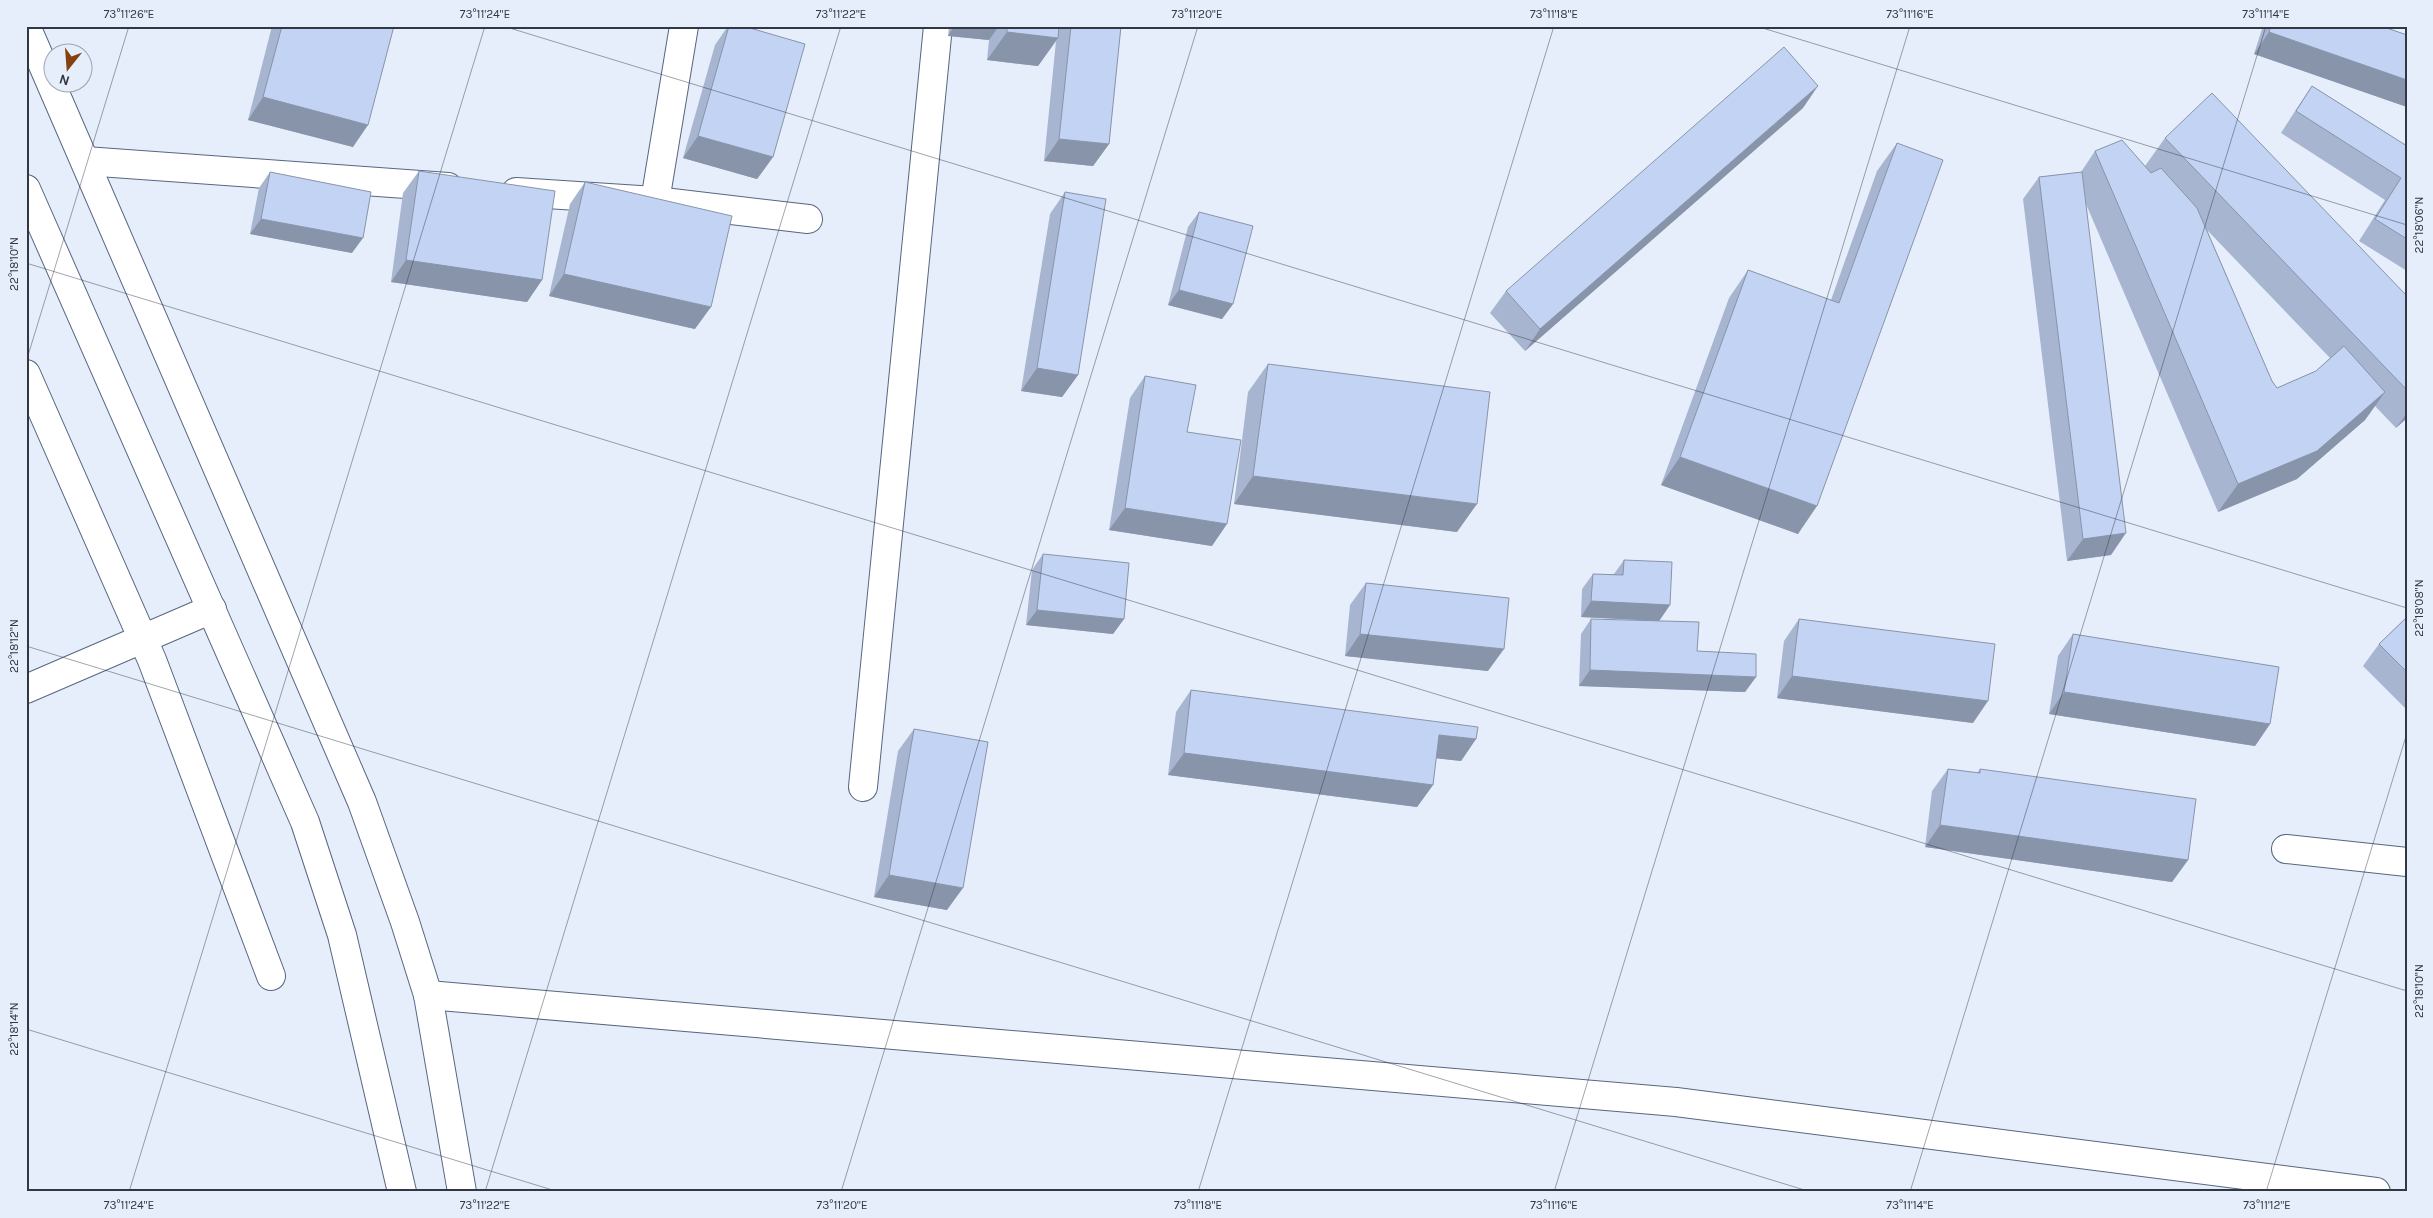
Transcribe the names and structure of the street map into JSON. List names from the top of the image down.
{
  "north": "bottom",
  "coordinates": [
    "73°11'26\"E",
    "73°11'24\"E",
    "73°11'22\"E",
    "73°11'20\"E",
    "73°11'18\"E",
    "73°11'16\"E",
    "73°11'14\"E",
    "22°18'06\"N",
    "22°18'10\"N",
    "22°18'08\"N",
    "22°18'12\"N",
    "22°18'14\"N",
    "73°11'12\"E"
  ]
}
